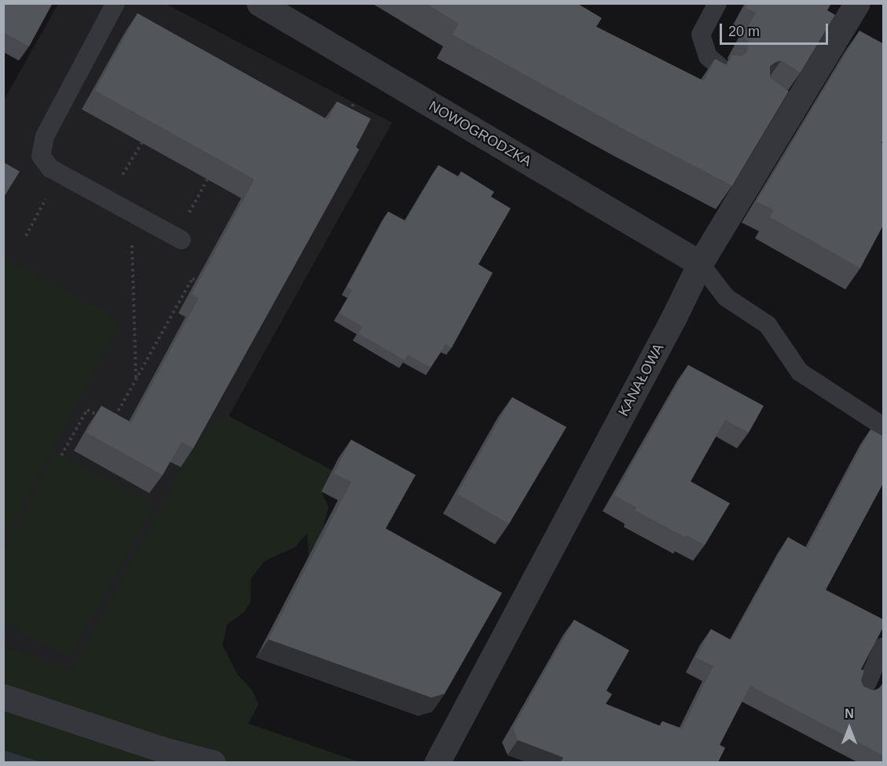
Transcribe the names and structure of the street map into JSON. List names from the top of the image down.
{
  "streets": {
    "street": ["NOWOGRODZKA", "KANAŁOWA"]
  },
  "crossings": [
    ["NOWOGRODZKA", "KANAŁOWA"]
  ],
  "scale_bar": "20 m",
  "north": "top"
}
